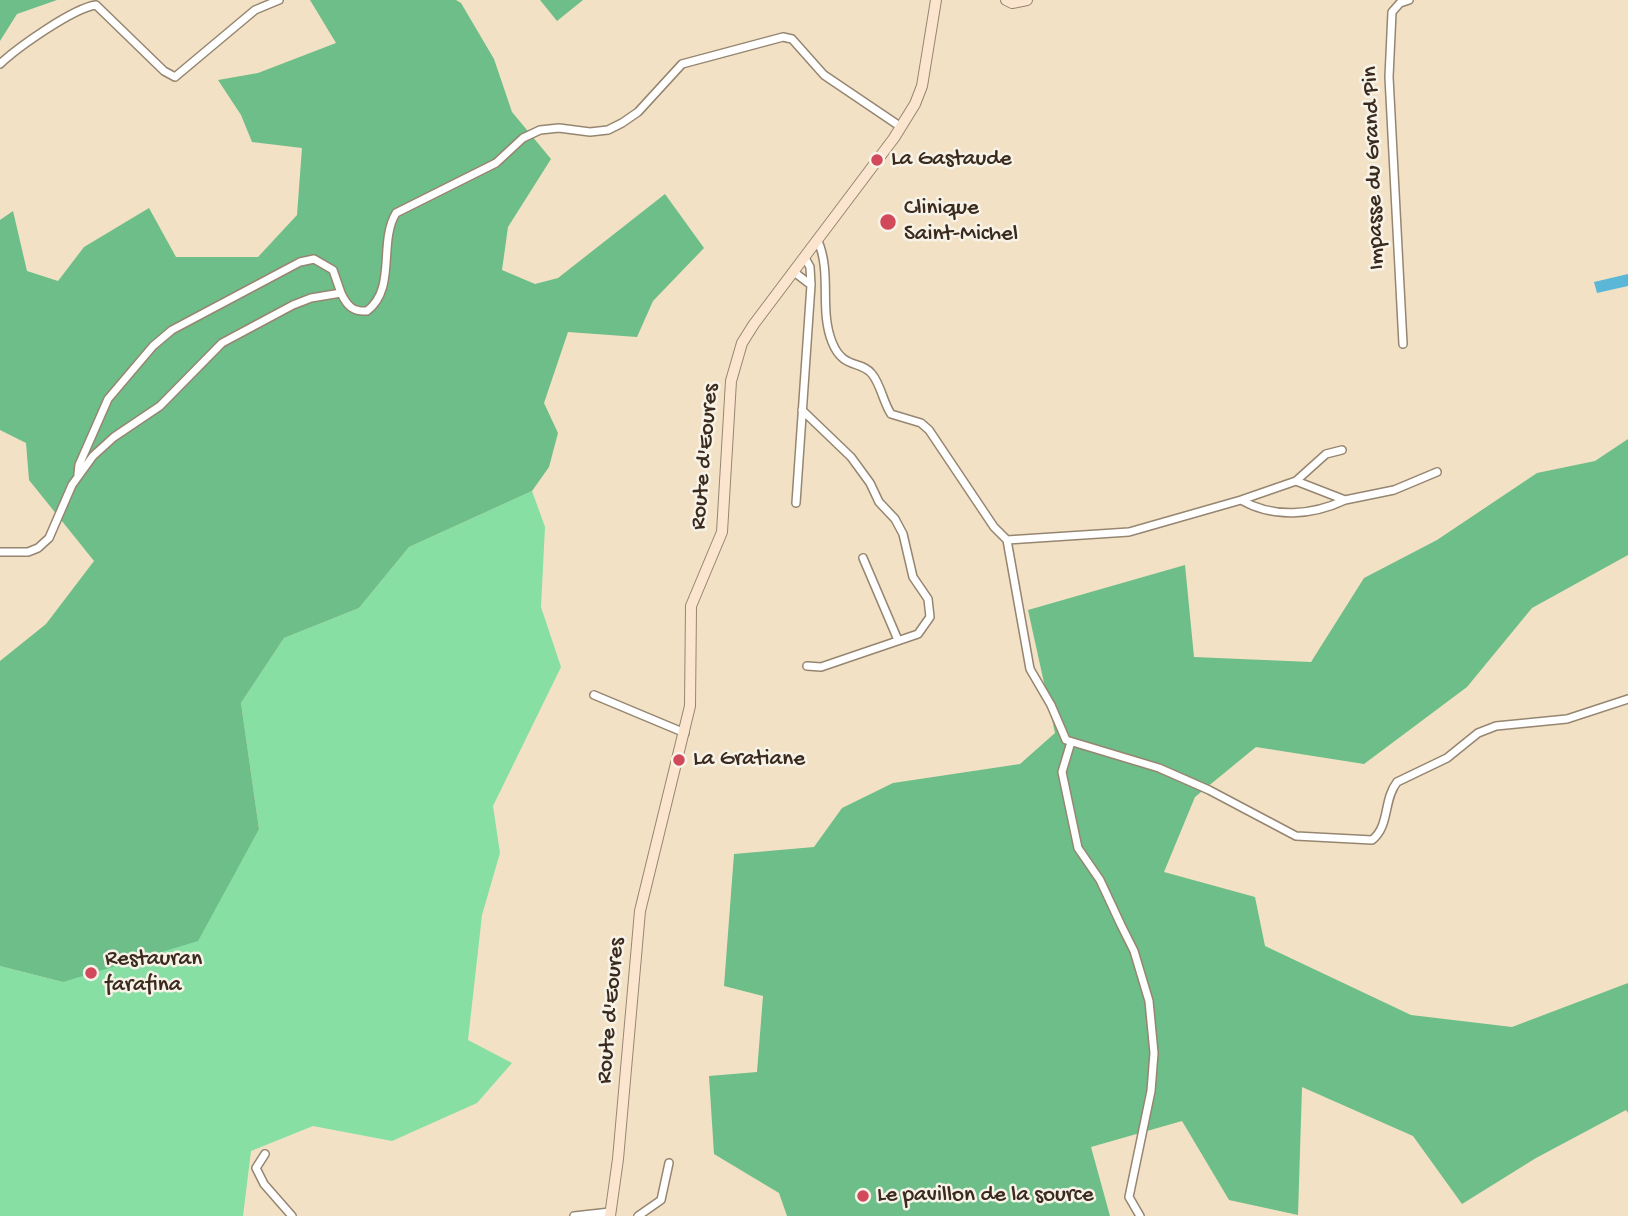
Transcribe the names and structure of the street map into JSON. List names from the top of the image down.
{
  "streets": {
    "street": ["Impasse du Grand Pin", "Route d'Eoures"]
  },
  "places": [
    "La Gastaude",
    "Clinique Saint-Michel",
    "La Gratiane",
    "Restauran farafina",
    "Le pavillon de la source"
  ]
}
